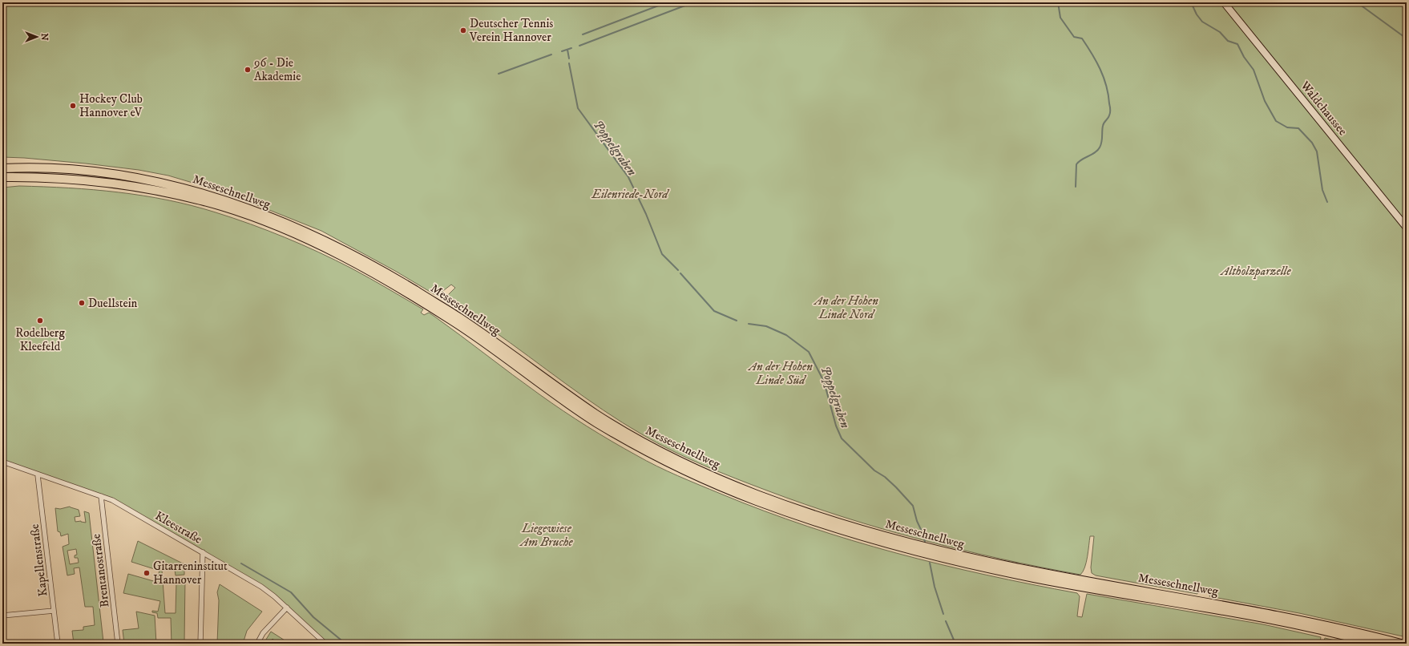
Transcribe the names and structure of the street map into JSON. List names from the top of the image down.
{
  "streets": {
    "highway": ["Messeschnellweg"],
    "street": [
      "Waldchaussee",
      "Kleestraße",
      "Kapellenstraße",
      "Brentanostraße"
    ]
  },
  "crossings": [
    ["Kleestraße", "Kapellenstraße"],
    ["Kleestraße", "Brentanostraße"]
  ],
  "water": ["Poppelgraben"],
  "parks": [
    "Eilenriede-Nord",
    "Altholzparzelle",
    "An der Hohen Linde Nord",
    "An der Hohen Linde Süd",
    "Liegewiese Am Bruche"
  ],
  "places": [
    "Deutscher Tennis Verein Hannover",
    "96 - Die Akademie",
    "Hockey Club Hannover eV",
    "Duellstein",
    "Rodelberg Kleefeld",
    "Gitarreninstitut Hannover"
  ],
  "north": "right"
}
